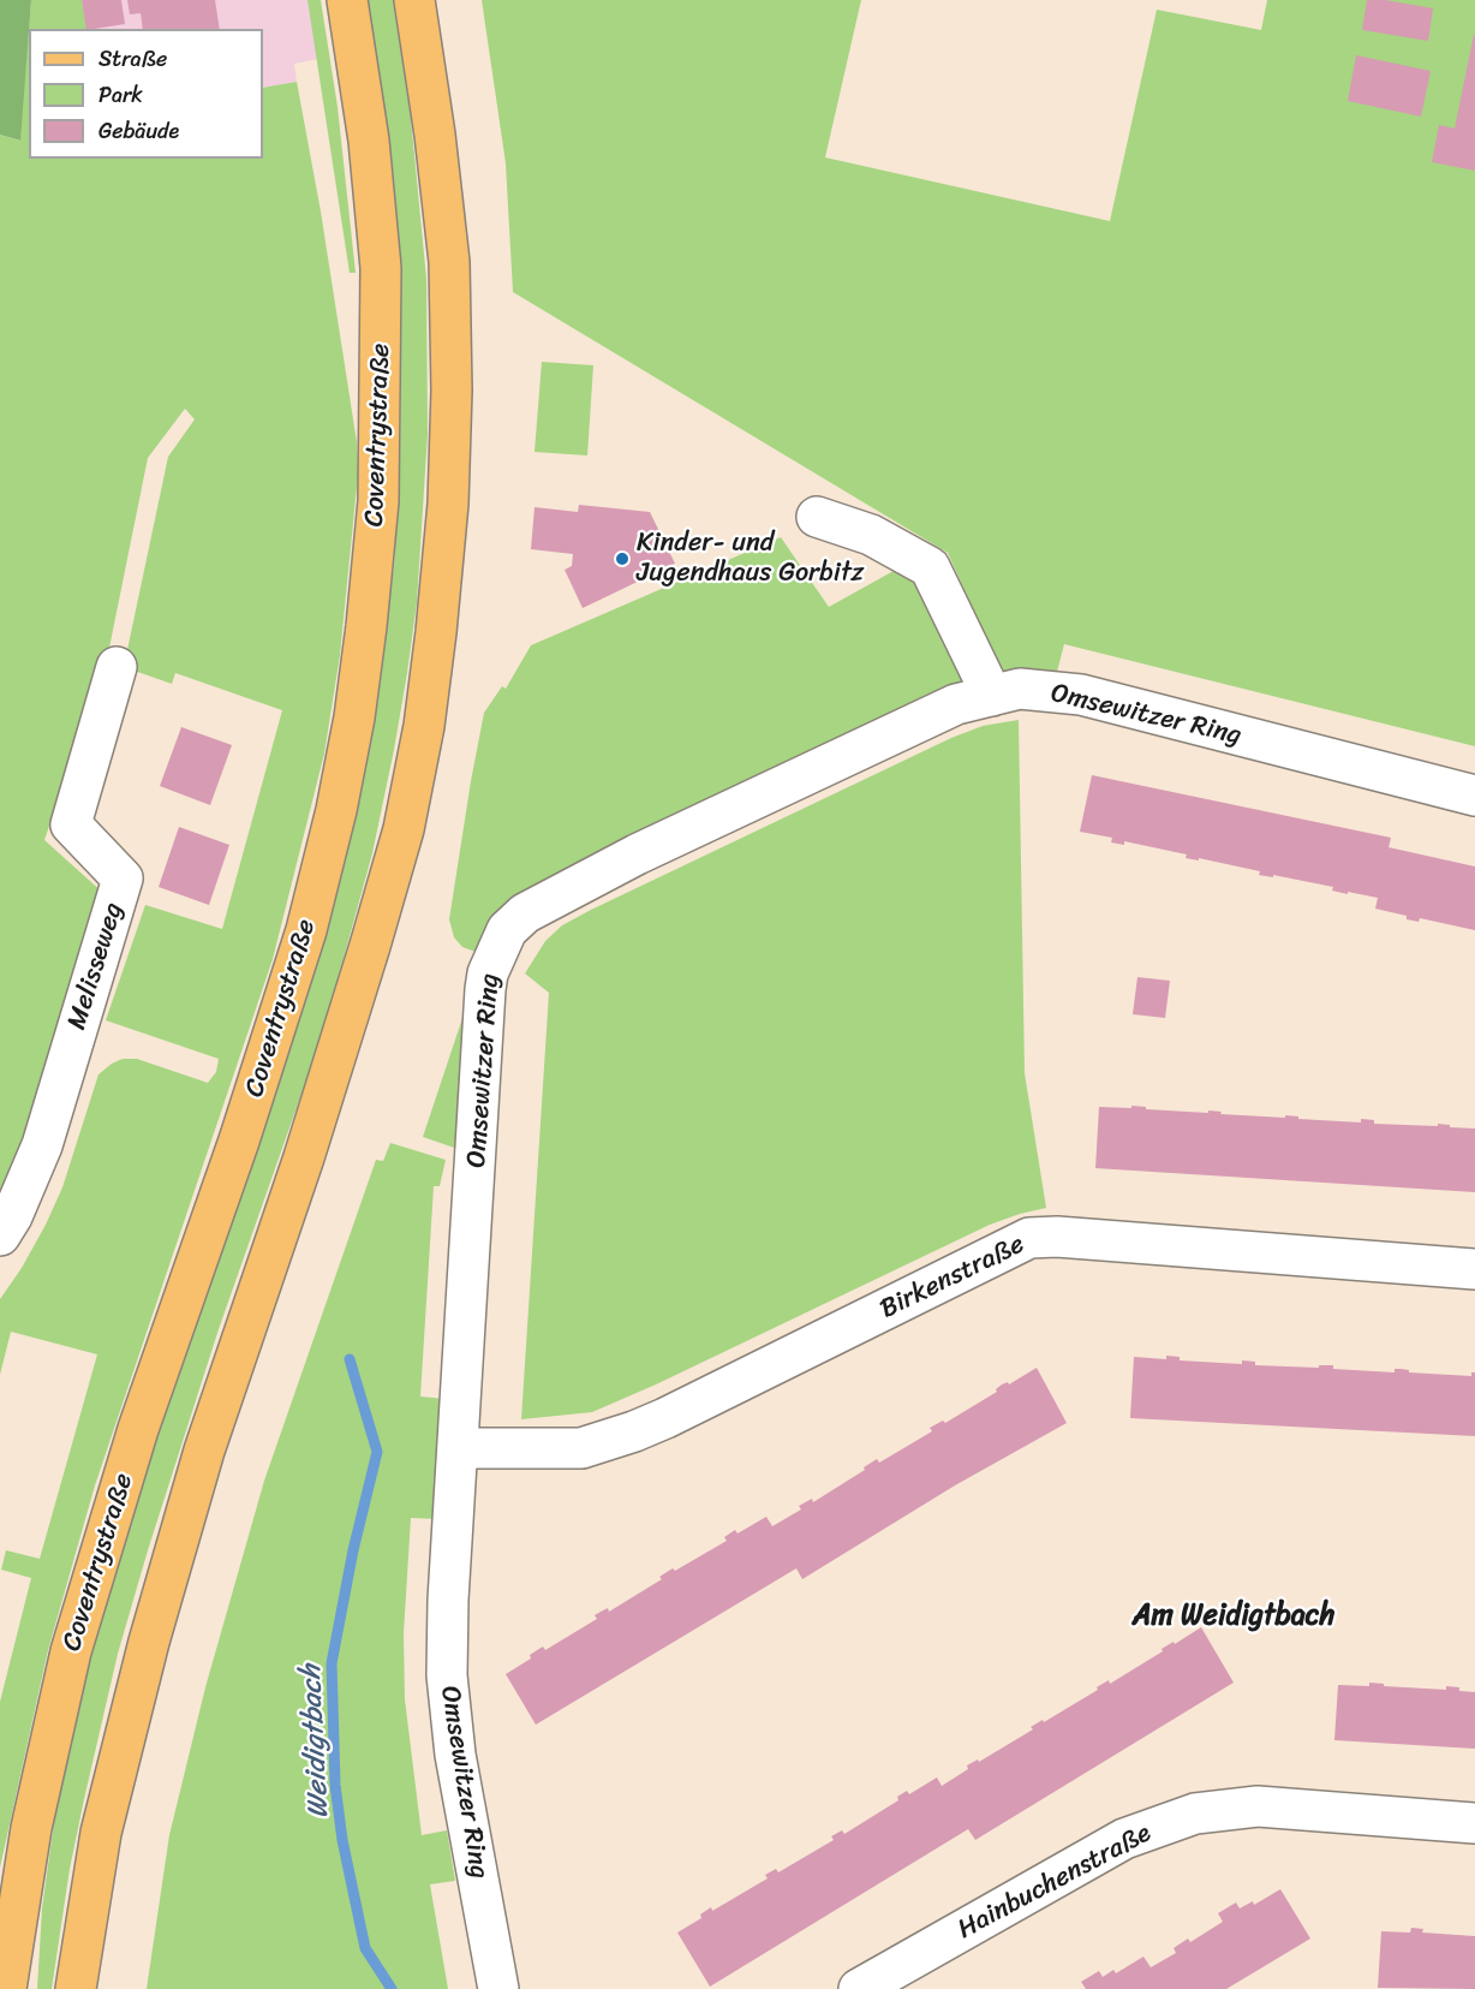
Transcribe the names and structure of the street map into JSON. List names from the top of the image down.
{
  "streets": {
    "main road": ["Coventrystraße"],
    "street": [
      "Omsewitzer Ring",
      "Melisseweg",
      "Birkenstraße",
      "Hainbuchenstraße"
    ]
  },
  "crossings": [
    ["Omsewitzer Ring", "Birkenstraße"]
  ],
  "districts": ["Am Weidigtbach"],
  "water": ["Weidigtbach"],
  "places": ["Kinder- und Jugendhaus Gorbitz"],
  "legend": ["Straße", "Park", "Gebäude"]
}
